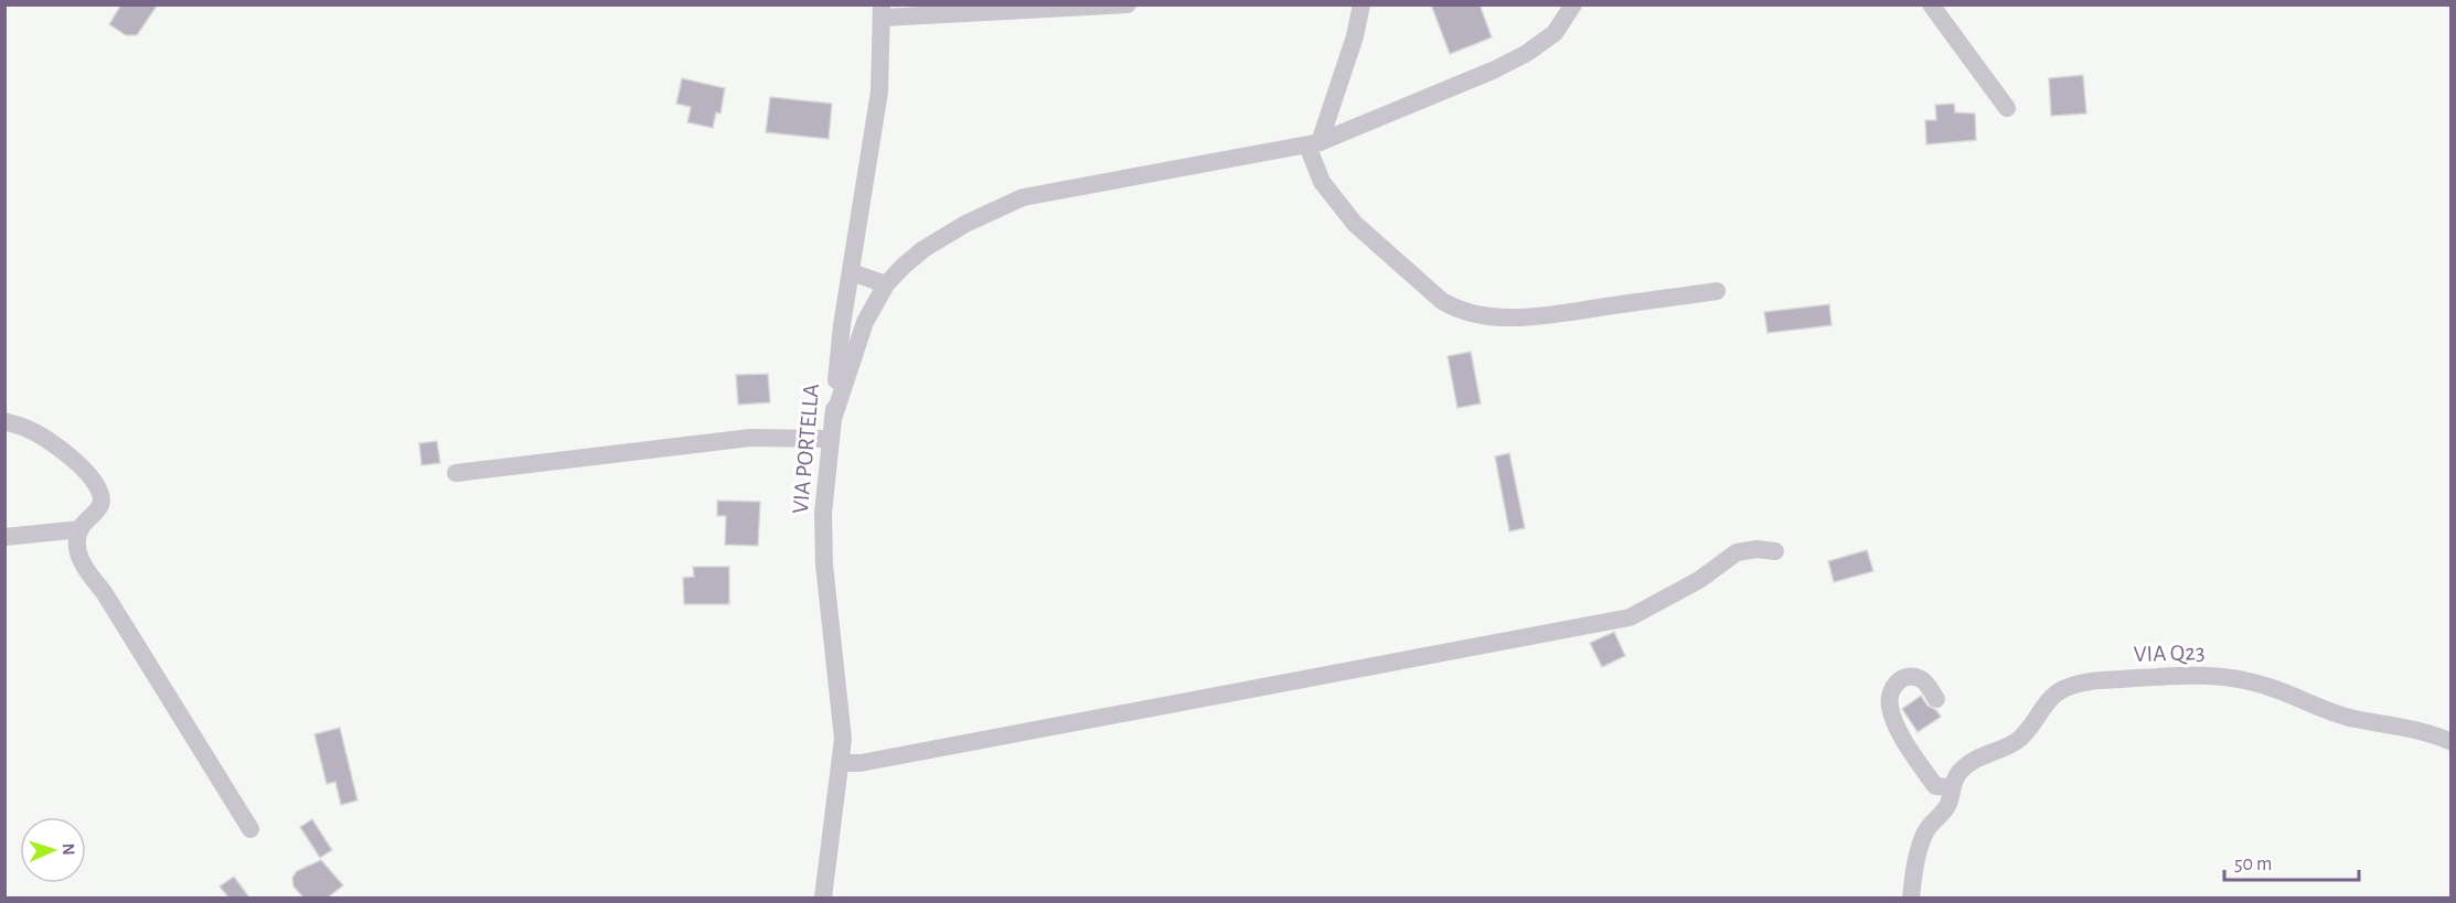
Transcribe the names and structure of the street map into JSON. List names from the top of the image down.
{
  "streets": {
    "street": ["VIA PORTELLA", "VIA Q23"]
  },
  "scale_bar": "50 m",
  "north": "right"
}
